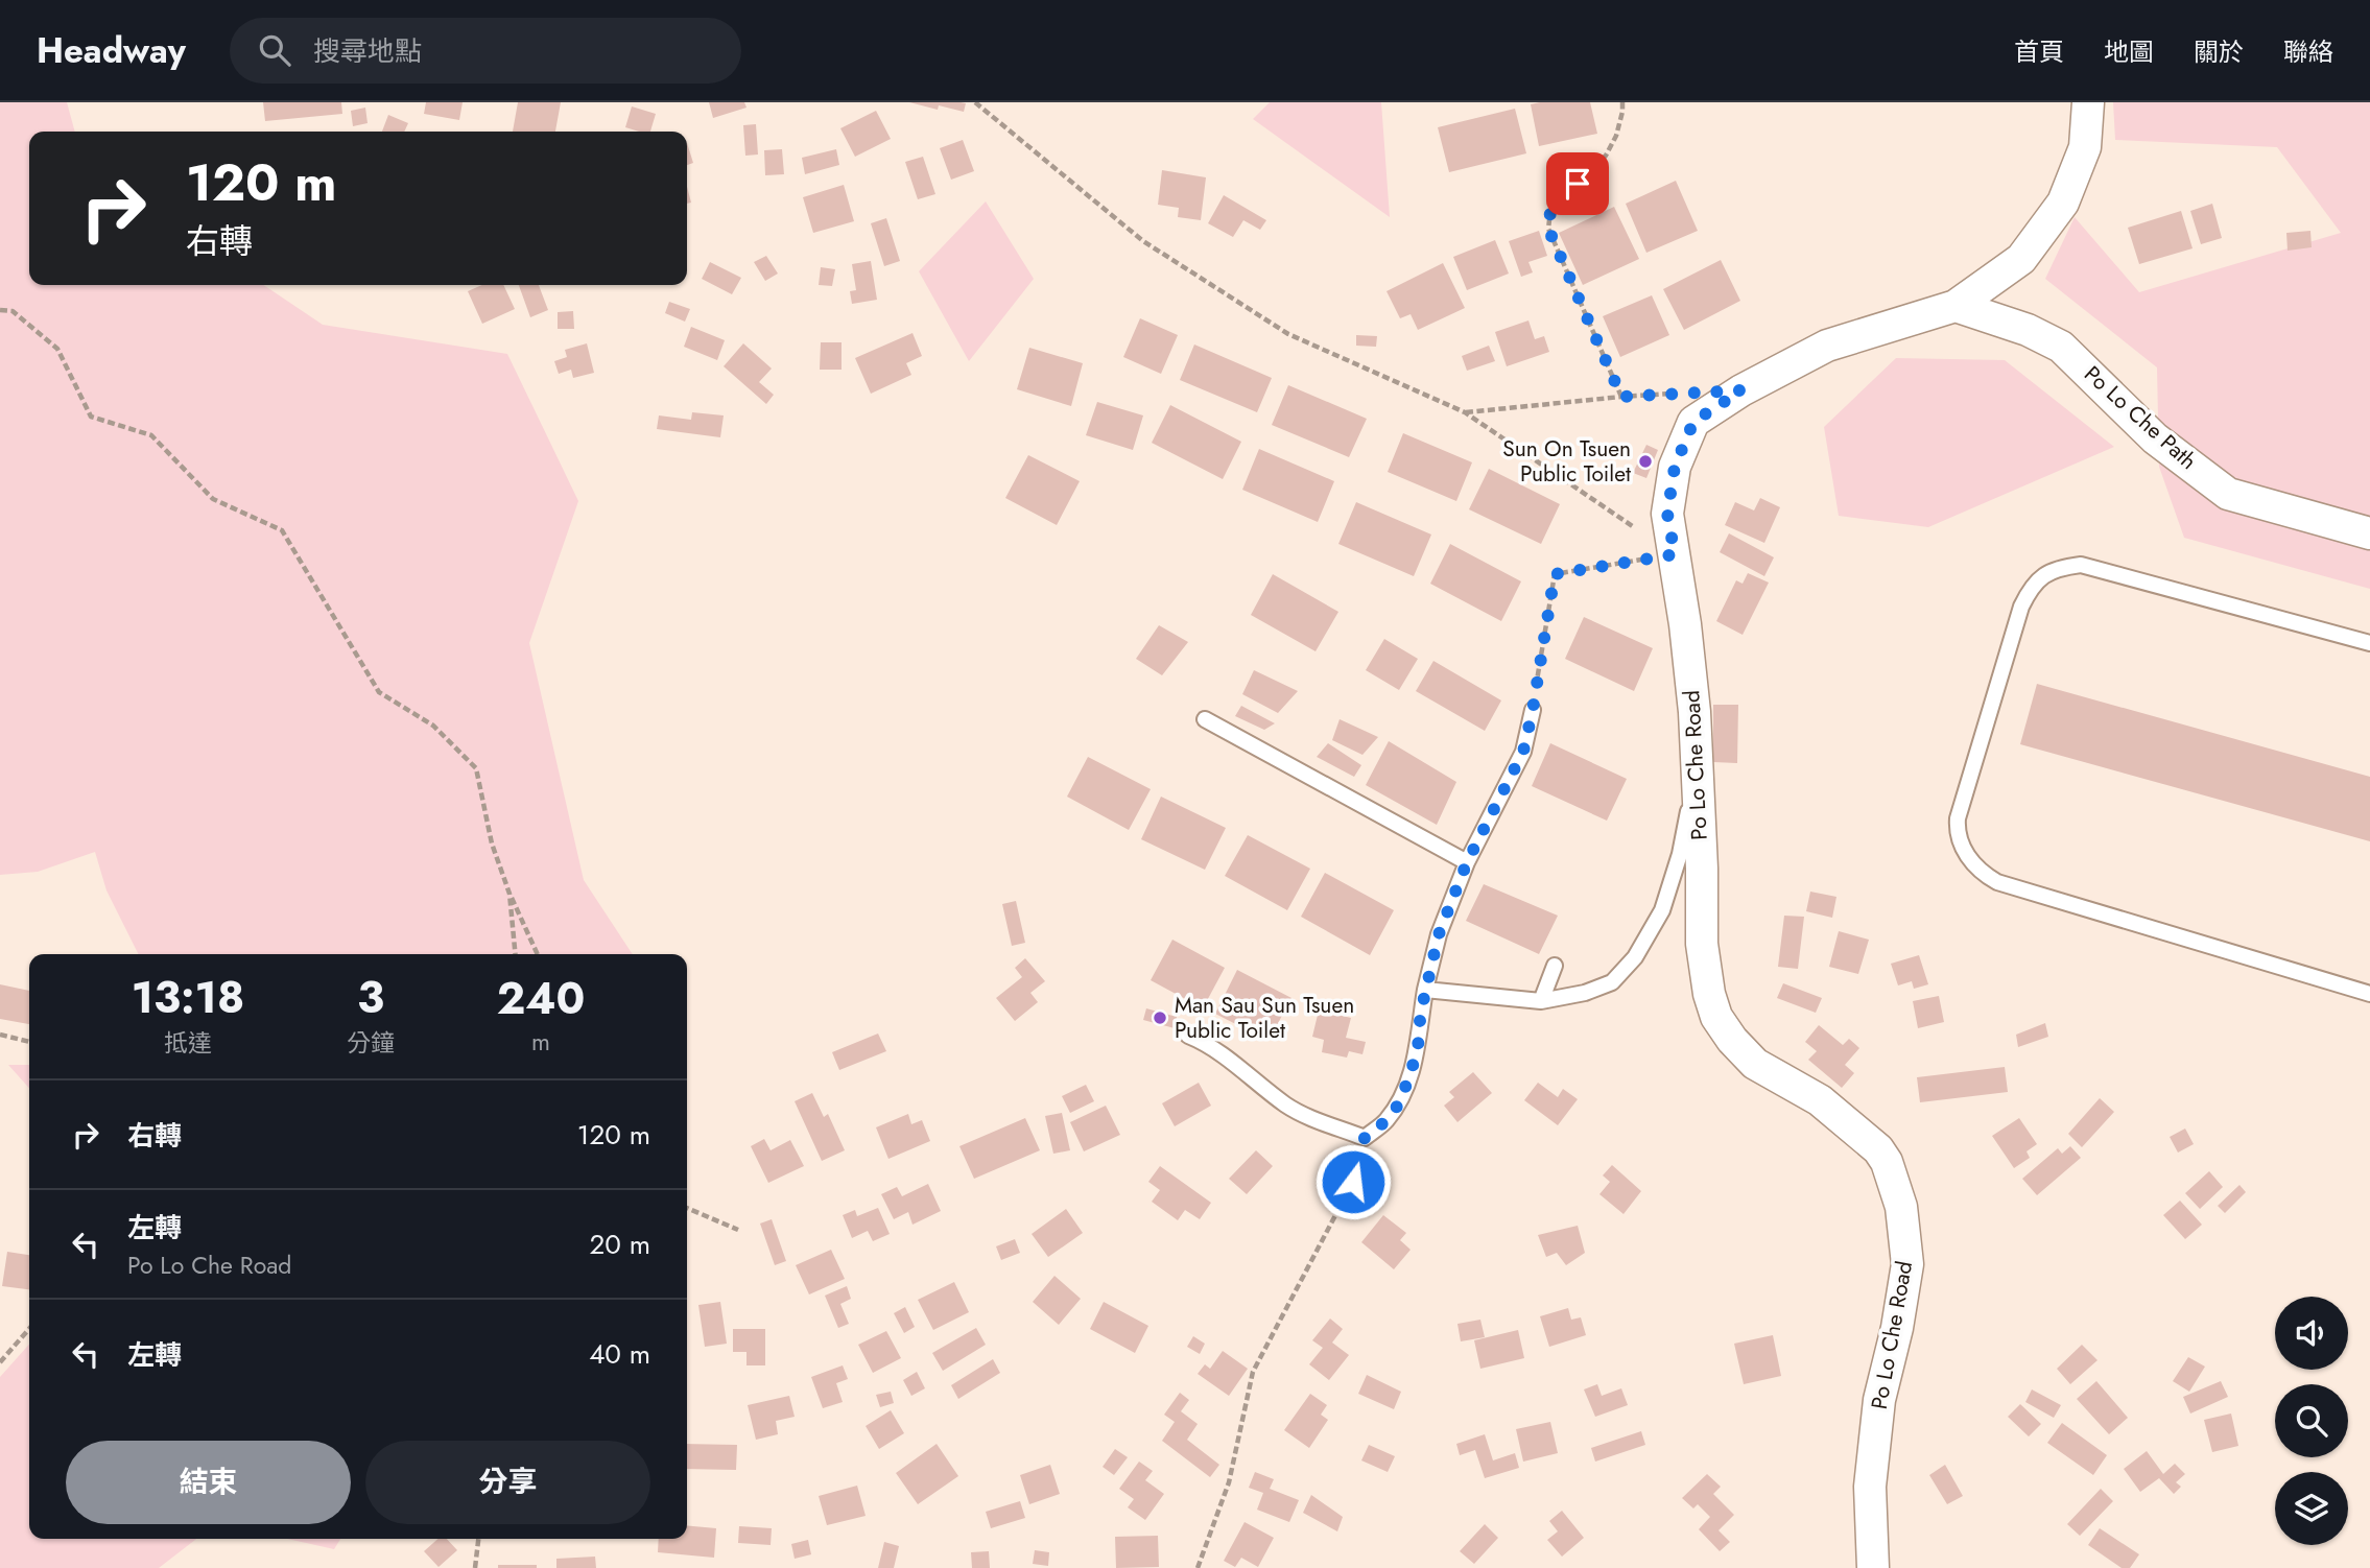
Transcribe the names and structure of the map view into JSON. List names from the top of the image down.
{
  "streets": {
    "street": ["Po Lo Che Path", "Po Lo Che Road"]
  },
  "crossings": [
    ["Po Lo Che Path", "Po Lo Che Road"]
  ],
  "places": ["Sun On Tsuen Public Toilet", "Man Sau Sun Tsuen Public Toilet"],
  "page": {
    "header": "Headway",
    "search": "搜尋地點",
    "nav": [
      "首頁",
      "地圖",
      "關於",
      "聯絡"
    ],
    "turn": ["120 m", "右轉"],
    "eta": [
      "13:18",
      "抵達",
      "3",
      "分鐘",
      "240",
      "m"
    ],
    "list": [
      {
        "name": "右轉",
        "value": "120 m"
      },
      {
        "name": "左轉",
        "note": "Po Lo Che Road",
        "value": "20 m"
      },
      {
        "name": "左轉",
        "value": "40 m"
      }
    ],
    "buttons": ["結束", "分享"]
  }
}
